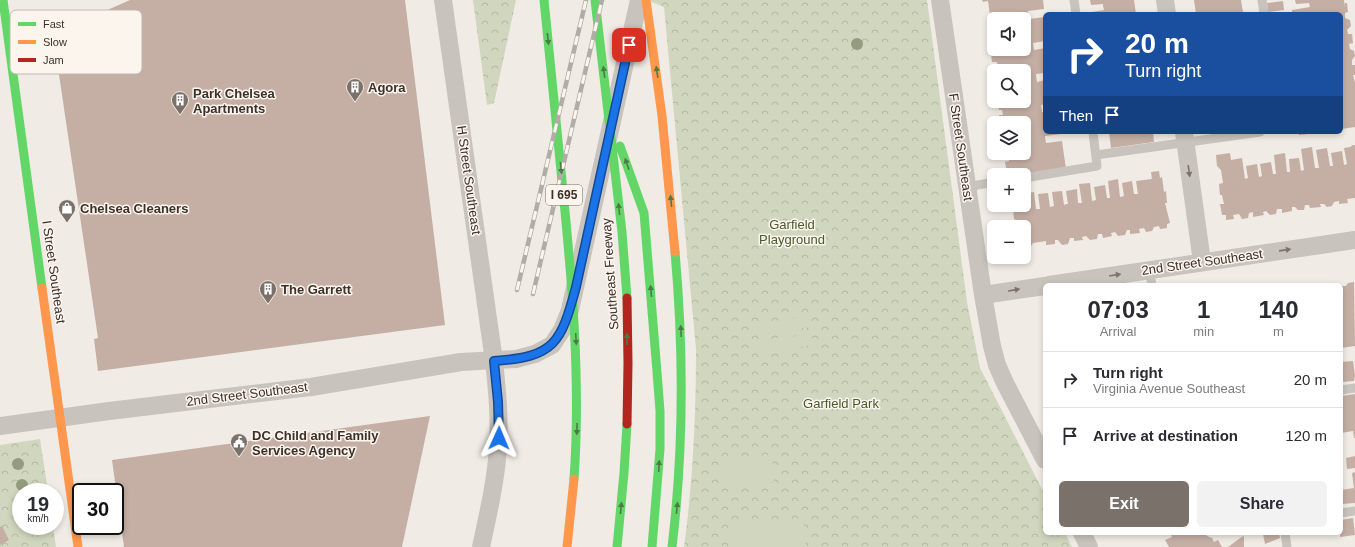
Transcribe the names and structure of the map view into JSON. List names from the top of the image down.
{
  "streets": {
    "main road": ["I 695", "I Street Southeast", "Southeast Freeway"],
    "street": ["F Street Southeast", "H Street Southeast", "2nd Street Southeast"]
  },
  "crossings": [
    ["H Street Southeast", "2nd Street Southeast"],
    ["2nd Street Southeast", "I Street Southeast"]
  ],
  "parks": ["Garfield Playground", "Garfield Park"],
  "places": {
    "building": ["Agora", "Park Chelsea Apartments", "The Garrett"],
    "shop": ["Chelsea Cleaners"],
    "public building": ["DC Child and Family Services Agency"]
  },
  "legend": ["Fast", "Slow", "Jam"],
  "page": {
    "map_buttons": ["+", "−"],
    "turn": ["20 m", "Turn right"],
    "then": "Then",
    "eta": [
      "07:03",
      "Arrival",
      "1",
      "min",
      "140",
      "m"
    ],
    "list": [
      {
        "name": "Turn right",
        "note": "Virginia Avenue Southeast",
        "value": "20 m"
      },
      {
        "name": "Arrive at destination",
        "value": "120 m"
      }
    ],
    "buttons": ["Exit", "Share"],
    "speed": "19 km/h",
    "limit": "30"
  }
}
